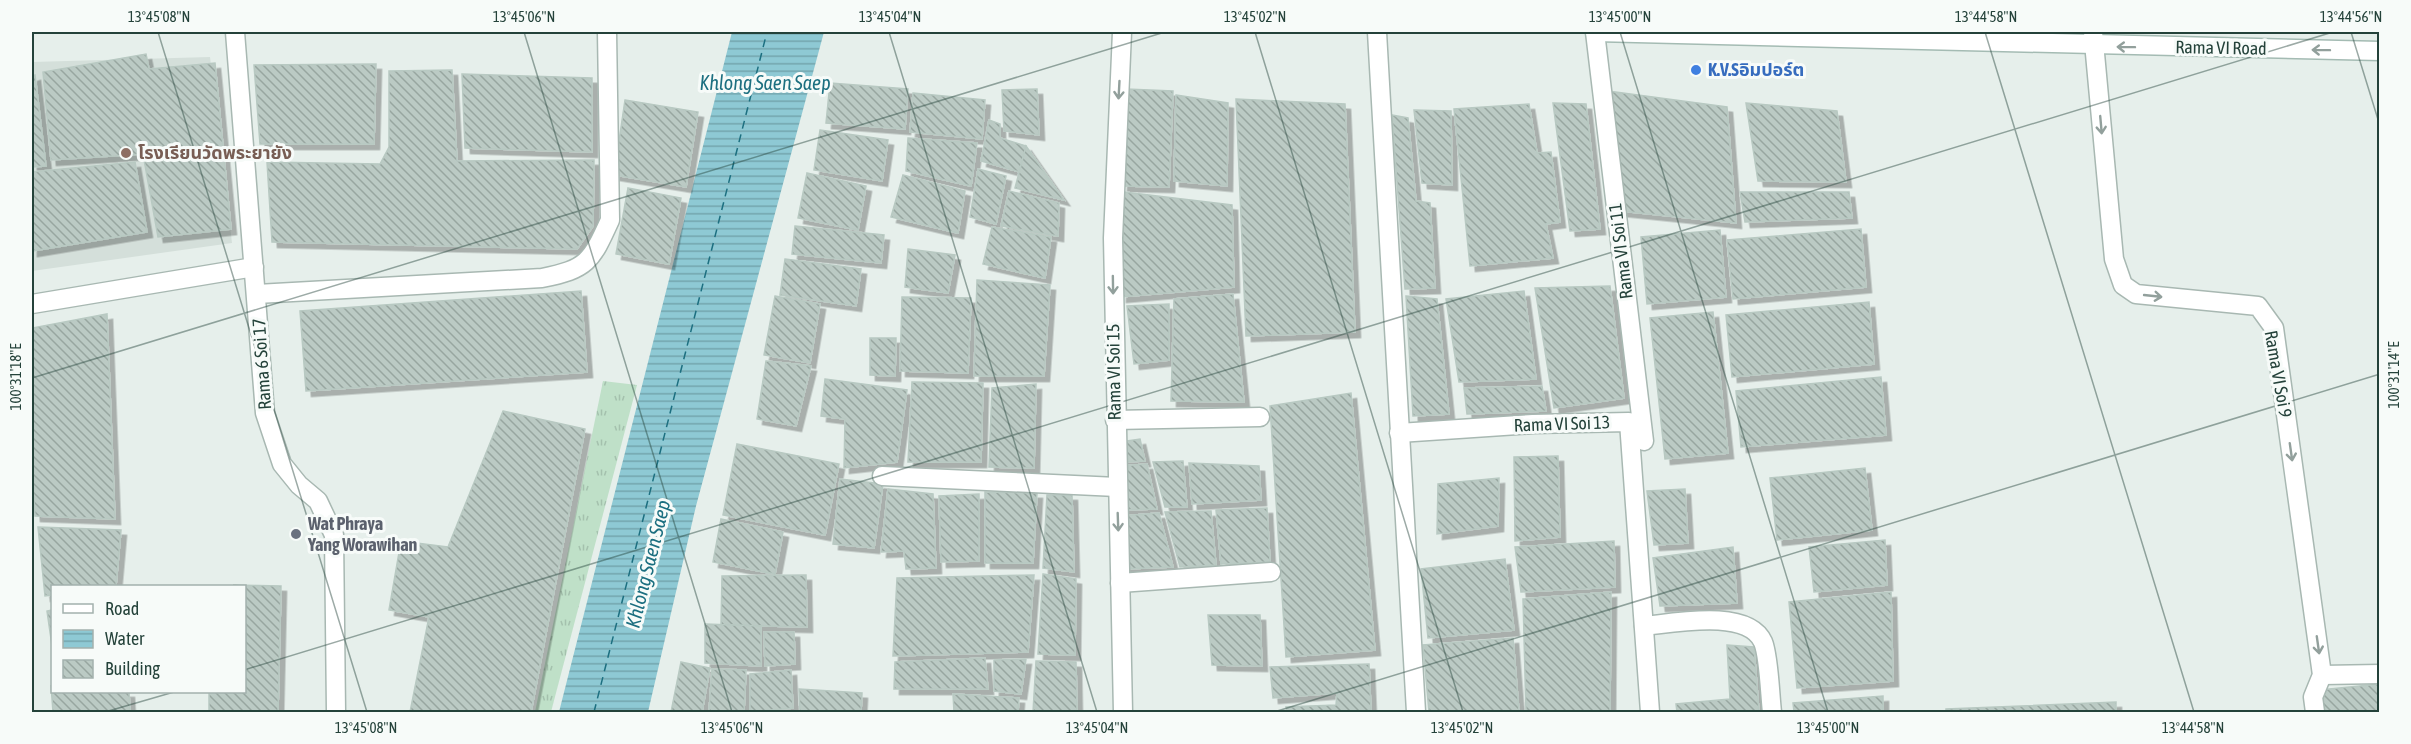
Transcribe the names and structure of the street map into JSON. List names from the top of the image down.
{
  "streets": {
    "street": [
      "Rama VI Road",
      "Rama VI Soi 11",
      "Rama 6 Soi 17",
      "Rama VI Soi 15",
      "Rama VI Soi 9",
      "Rama VI Soi 13"
    ]
  },
  "crossings": [
    ["Rama VI Road", "Rama VI Soi 11"],
    ["Rama VI Road", "Rama VI Soi 9"]
  ],
  "one_way": ["Rama VI Road", "Rama VI Soi 15", "Rama VI Soi 9"],
  "water": ["Khlong Saen Saep"],
  "places": ["K.V.Sอิมปอร์ต", "โรงเรียนวัดพระยายัง", "Wat Phraya Yang Worawihan"],
  "legend": ["Road", "Water", "Building"],
  "coordinates": [
    "13°45'08\"N",
    "13°45'06\"N",
    "13°45'04\"N",
    "13°45'02\"N",
    "13°45'00\"N",
    "13°44'58\"N",
    "13°44'56\"N",
    "100°31'14\"E",
    "100°31'18\"E"
  ]
}
